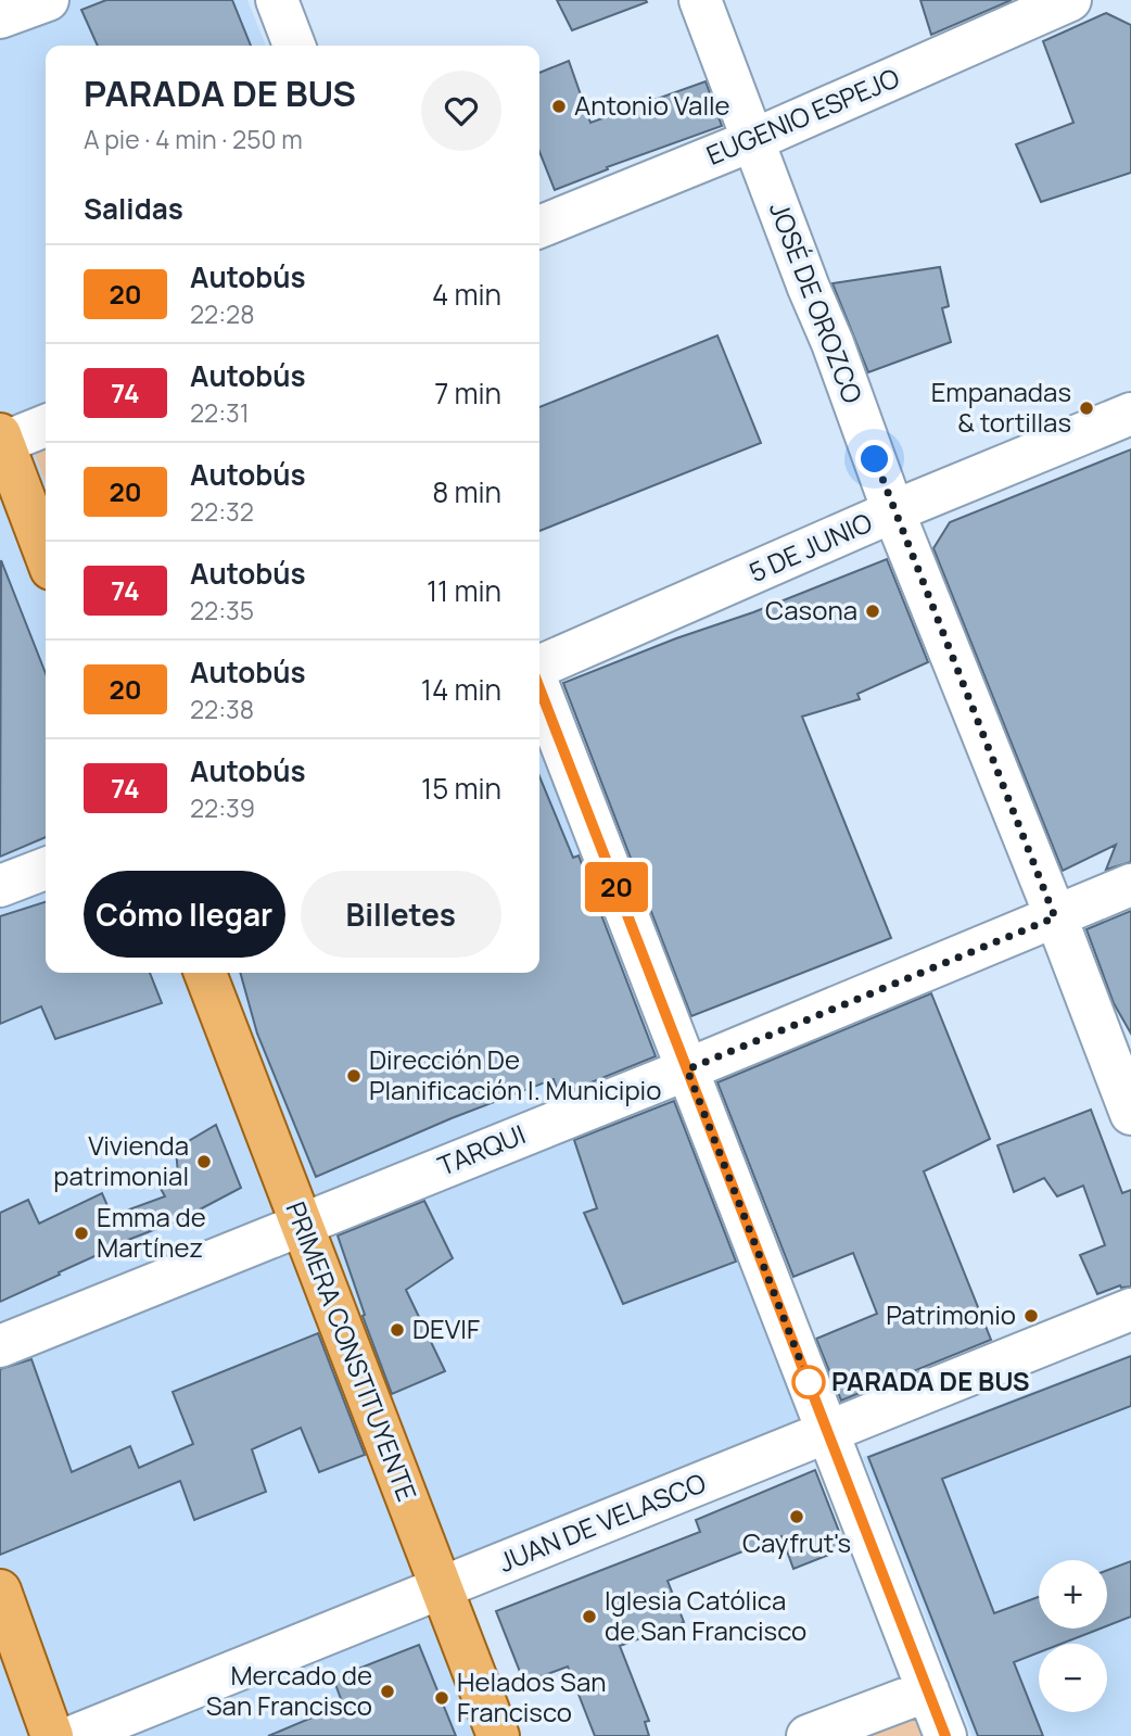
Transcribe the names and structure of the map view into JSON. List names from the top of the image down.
{
  "streets": {
    "main road": ["PRIMERA CONSTITUYENTE"],
    "street": [
      "EUGENIO ESPEJO",
      "JOSÉ DE OROZCO",
      "5 DE JUNIO",
      "TARQUI",
      "JUAN DE VELASCO"
    ]
  },
  "crossings": [
    ["EUGENIO ESPEJO", "JOSÉ DE OROZCO"],
    ["JOSÉ DE OROZCO", "5 DE JUNIO"],
    ["JOSÉ DE OROZCO", "TARQUI"],
    ["TARQUI", "PRIMERA CONSTITUYENTE"],
    ["PRIMERA CONSTITUYENTE", "JUAN DE VELASCO"]
  ],
  "places": [
    "Antonio Valle",
    "Empanadas & tortillas",
    "Casona",
    "Dirección De Planificación I. Municipio",
    "Vivienda patrimonial",
    "Emma de Martínez",
    "Patrimonio",
    "DEVIF",
    "PARADA DE BUS",
    "Cayfrut's",
    "Iglesia Católica de San Francisco",
    "Mercado de San Francisco",
    "Helados San Francisco"
  ],
  "lines": ["bus line 20"],
  "page": {
    "on_map": "20",
    "heading": [
      ["PARADA DE BUS", "A pie · 4 min · 250 m"],
      "Salidas"
    ],
    "list": [
      {
        "mark": "20",
        "name": "Autobús",
        "note": "22:28",
        "value": "4 min"
      },
      {
        "mark": "74",
        "name": "Autobús",
        "note": "22:31",
        "value": "7 min"
      },
      {
        "mark": "20",
        "name": "Autobús",
        "note": "22:32",
        "value": "8 min"
      },
      {
        "mark": "74",
        "name": "Autobús",
        "note": "22:35",
        "value": "11 min"
      },
      {
        "mark": "20",
        "name": "Autobús",
        "note": "22:38",
        "value": "14 min"
      },
      {
        "mark": "74",
        "name": "Autobús",
        "note": "22:39",
        "value": "15 min"
      }
    ],
    "buttons": ["Cómo llegar", "Billetes"],
    "map_buttons": ["+", "−"]
  }
}
